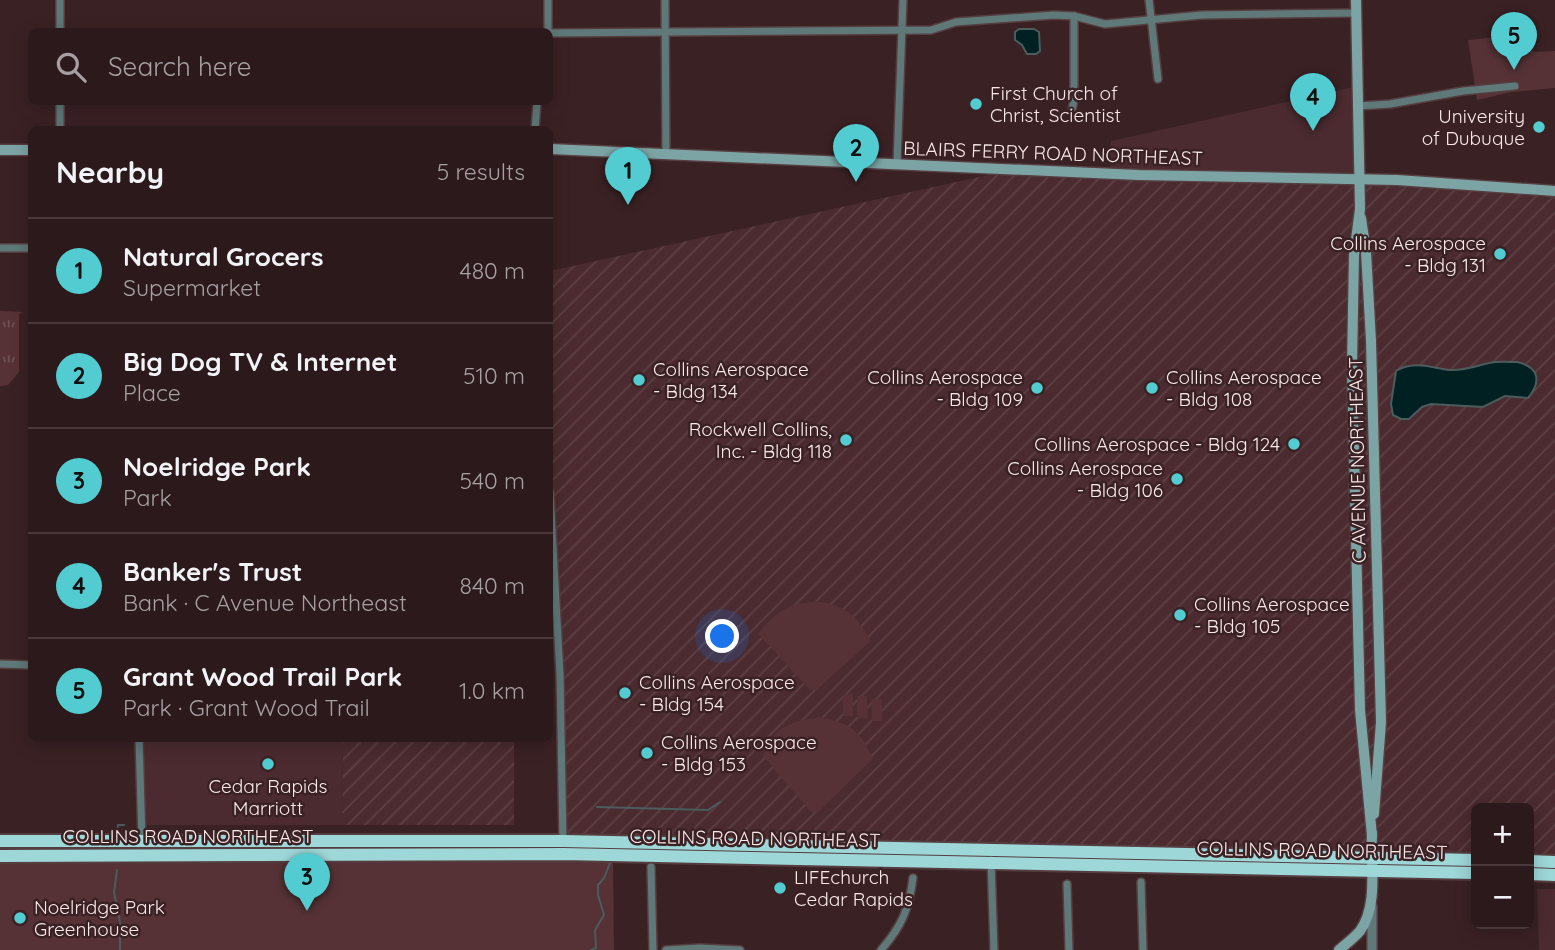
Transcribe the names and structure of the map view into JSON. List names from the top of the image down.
{
  "streets": {
    "highway": ["COLLINS ROAD NORTHEAST"],
    "main road": ["BLAIRS FERRY ROAD NORTHEAST", "C AVENUE NORTHEAST"]
  },
  "crossings": [
    ["BLAIRS FERRY ROAD NORTHEAST", "C AVENUE NORTHEAST"],
    ["C AVENUE NORTHEAST", "COLLINS ROAD NORTHEAST"]
  ],
  "places": [
    "First Church of Christ, Scientist",
    "University of Dubuque",
    "Collins Aerospace - Bldg 131",
    "Collins Aerospace - Bldg 134",
    "Collins Aerospace - Bldg 109",
    "Collins Aerospace - Bldg 108",
    "Rockwell Collins, Inc. - Bldg 118",
    "Collins Aerospace - Bldg 124",
    "Collins Aerospace - Bldg 106",
    "Collins Aerospace - Bldg 105",
    "Collins Aerospace - Bldg 154",
    "Collins Aerospace - Bldg 153",
    "Cedar Rapids Marriott",
    "LIFEchurch Cedar Rapids",
    "Noelridge Park Greenhouse"
  ],
  "page": {
    "pins": [
      "5",
      "4",
      "2",
      "1",
      "3"
    ],
    "search": "Search here",
    "heading": ["Nearby", "5 results"],
    "list": [
      {
        "mark": "1",
        "name": "Natural Grocers",
        "note": "Supermarket",
        "value": "480 m"
      },
      {
        "mark": "2",
        "name": "Big Dog TV & Internet",
        "note": "Place",
        "value": "510 m"
      },
      {
        "mark": "3",
        "name": "Noelridge Park",
        "note": "Park",
        "value": "540 m"
      },
      {
        "mark": "4",
        "name": "Banker's Trust",
        "note": "Bank · C Avenue Northeast",
        "value": "840 m"
      },
      {
        "mark": "5",
        "name": "Grant Wood Trail Park",
        "note": "Park · Grant Wood Trail",
        "value": "1.0 km"
      }
    ],
    "map_buttons": ["+", "−"]
  }
}
